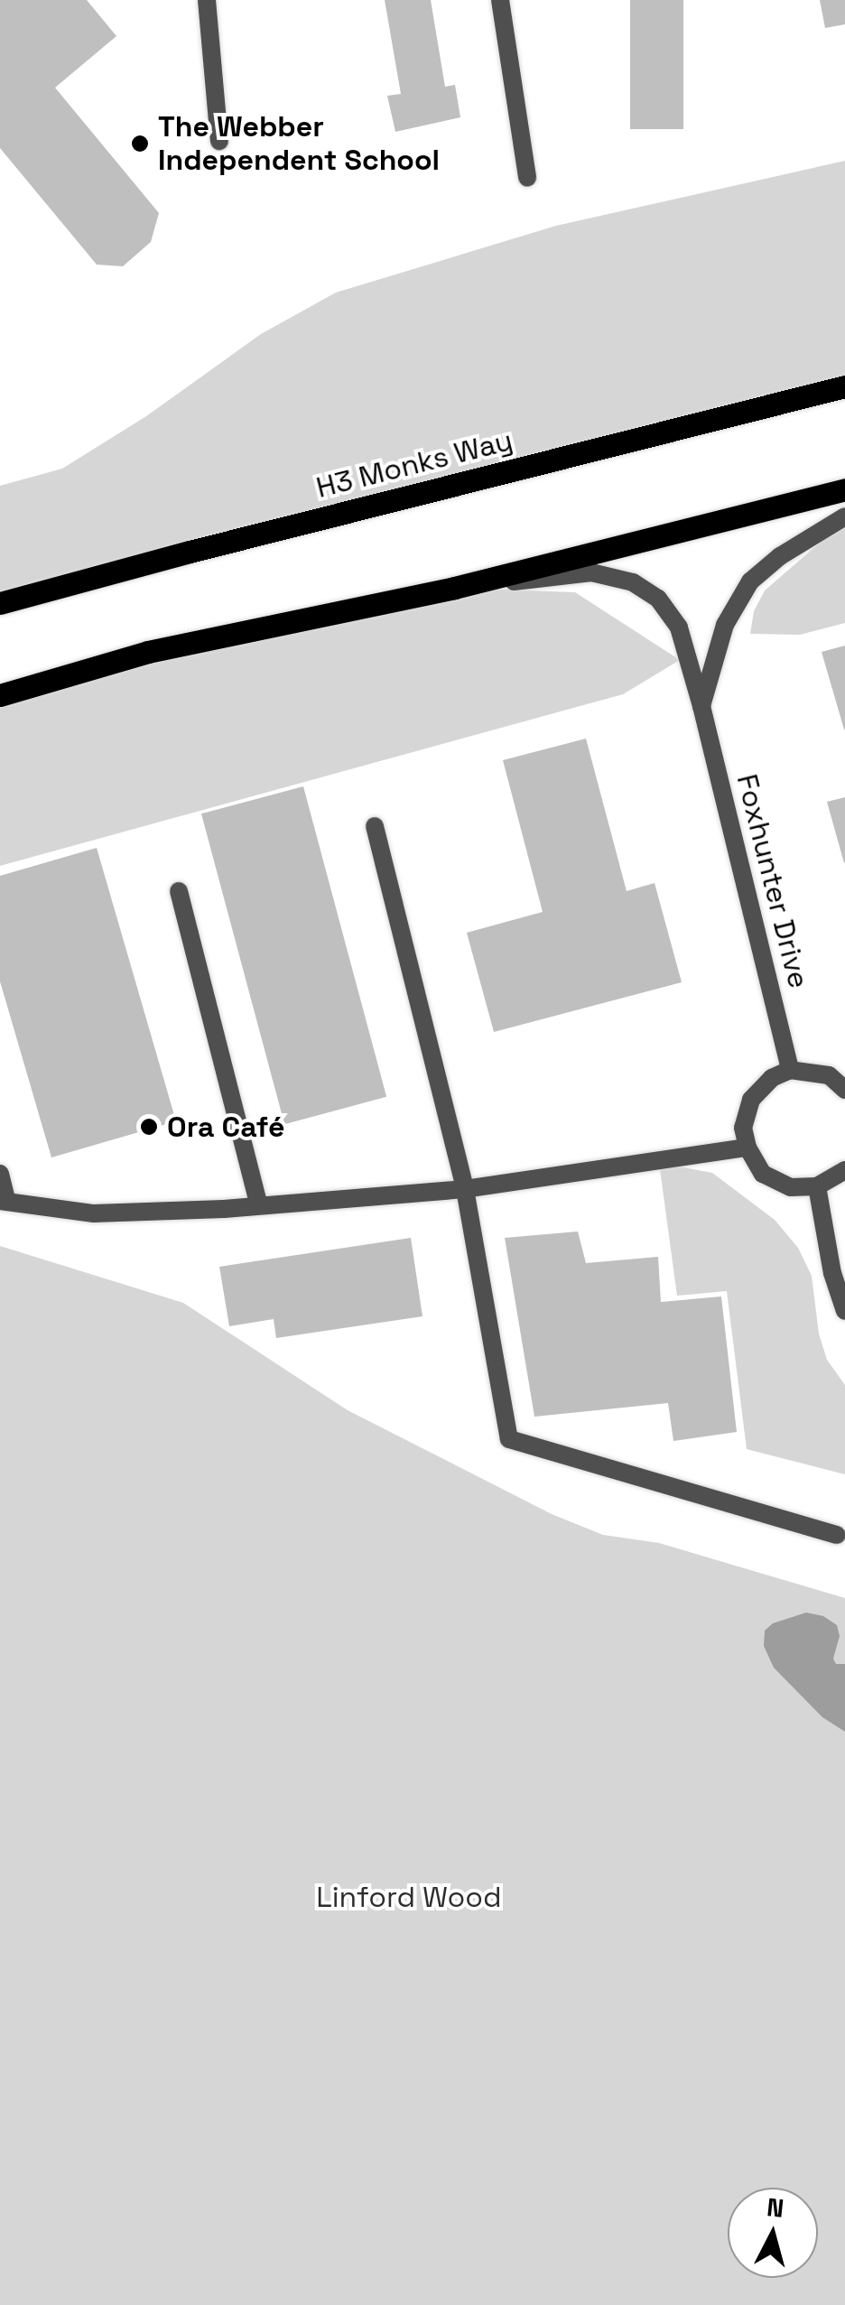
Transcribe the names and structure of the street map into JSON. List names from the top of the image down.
{
  "streets": {
    "main road": ["H3 Monks Way"],
    "street": ["Foxhunter Drive"]
  },
  "parks": ["Linford Wood"],
  "places": ["The Webber Independent School", "Ora Café"],
  "north": "top"
}
